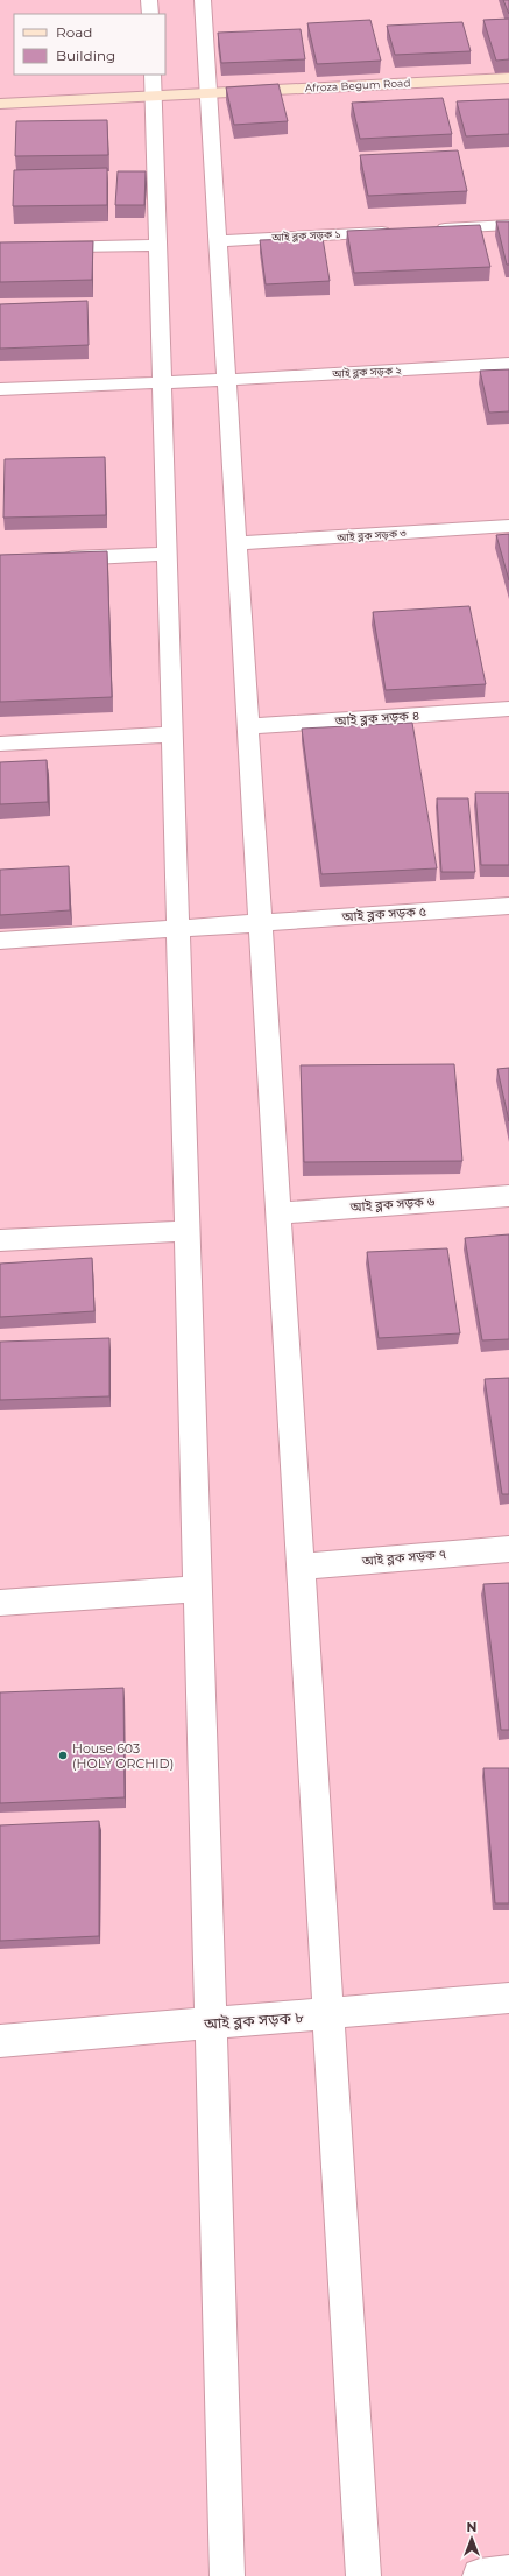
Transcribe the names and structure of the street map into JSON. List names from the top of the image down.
{
  "streets": {
    "street": [
      "Afroza Begum Road",
      "আই ব্লক সড়ক ১",
      "আই ব্লক সড়ক ২",
      "আই ব্লক সড়ক ৩",
      "আই ব্লক সড়ক ৪",
      "আই ব্লক সড়ক ৫",
      "আই ব্লক সড়ক ৬",
      "আই ব্লক সড়ক ৭",
      "আই ব্লক সড়ক ৮"
    ]
  },
  "places": ["House 603 (HOLY ORCHID)"],
  "legend": ["Road", "Building"],
  "north": "top"
}
